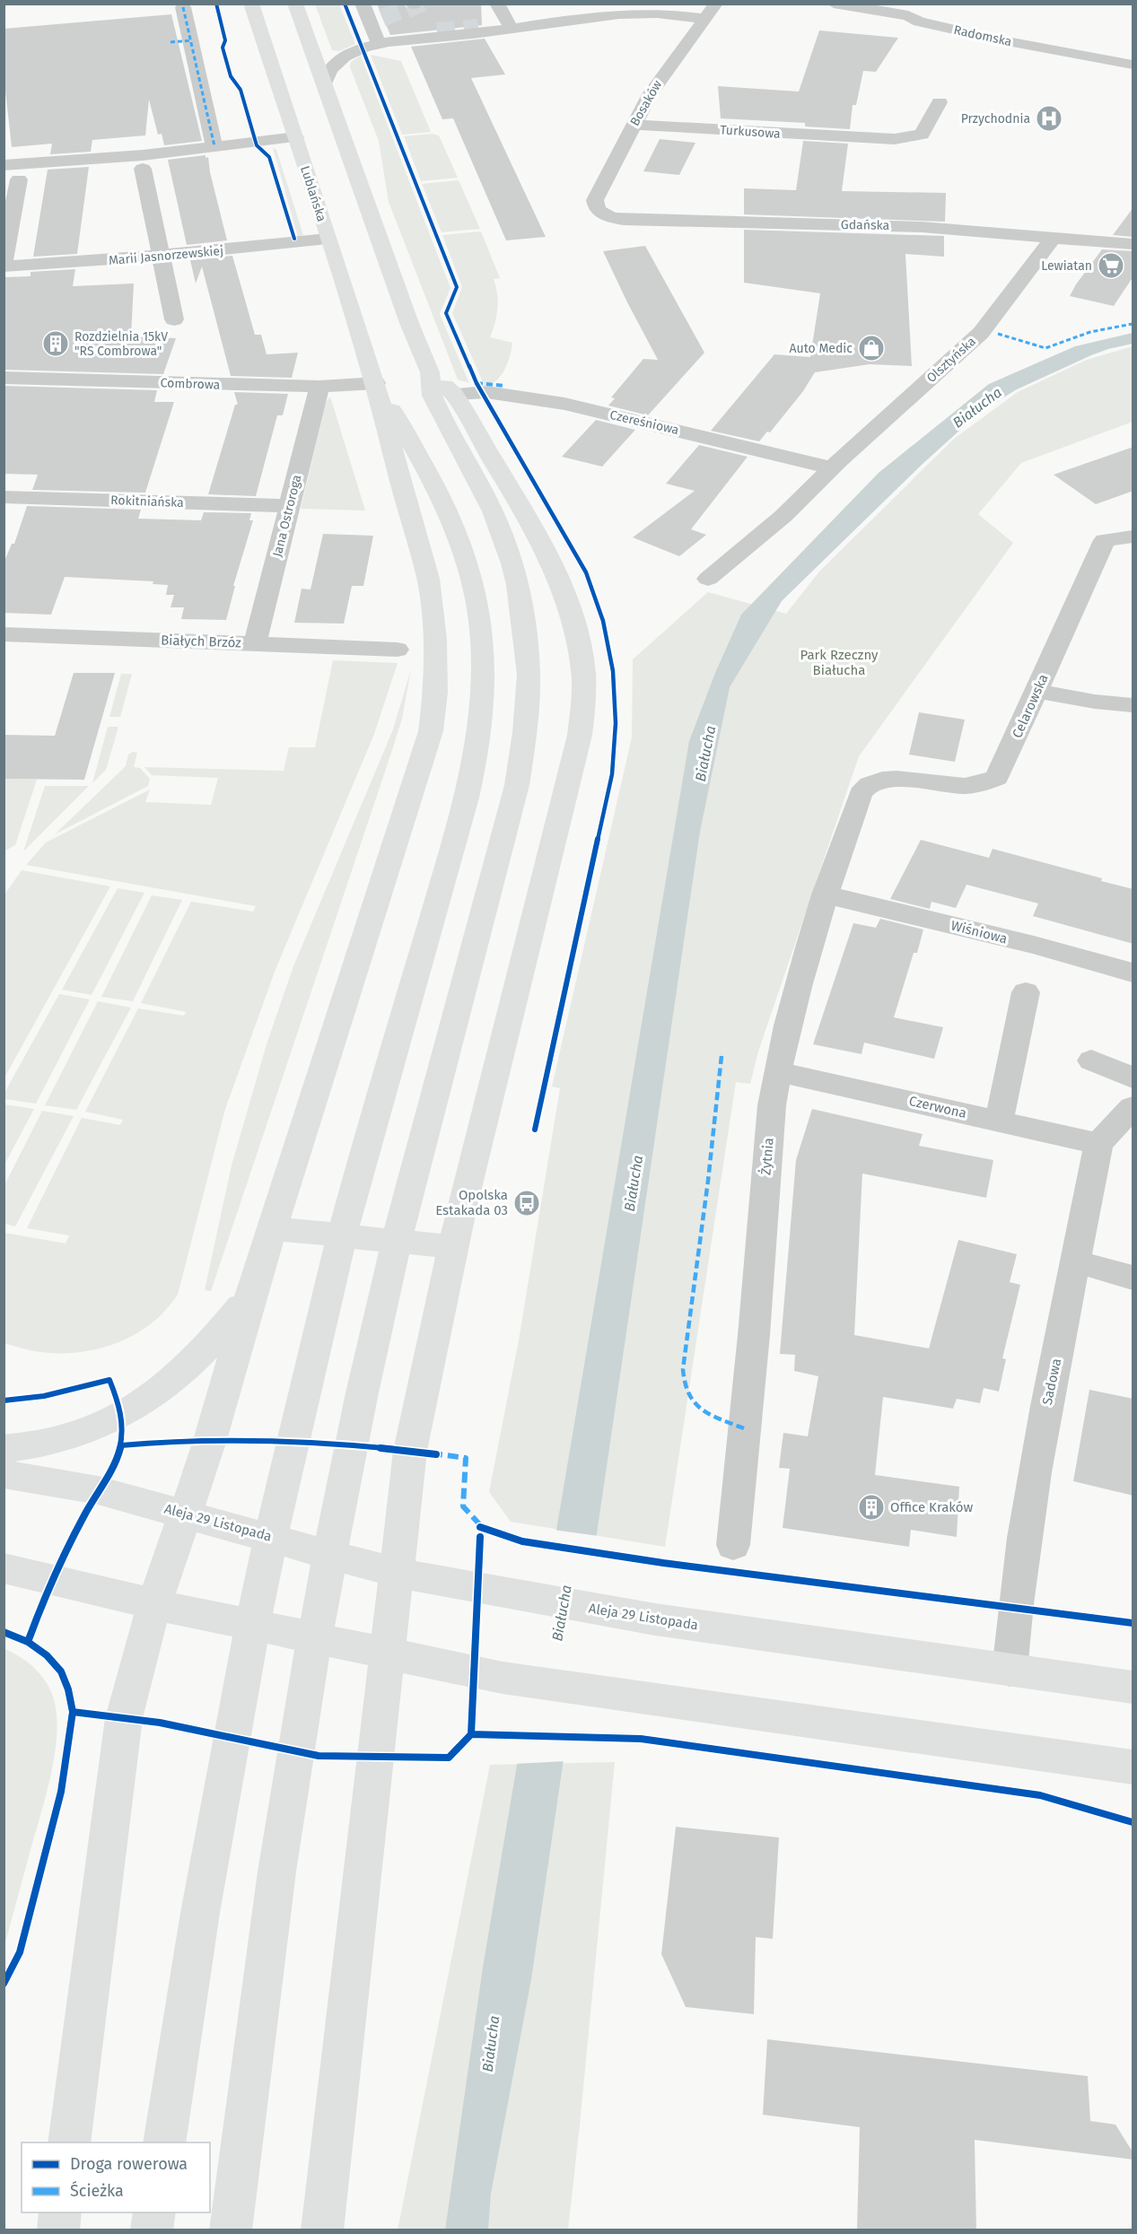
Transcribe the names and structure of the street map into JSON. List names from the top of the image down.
{
  "streets": {
    "main road": ["Lublańska", "Aleja 29 Listopada"],
    "street": [
      "Radomska",
      "Bosaków",
      "Turkusowa",
      "Gdańska",
      "Marii Jasnorzewskiej",
      "Olsztyńska",
      "Combrowa",
      "Czereśniowa",
      "Rokitniańska",
      "Jana Ostroroga",
      "Białych Brzóz",
      "Celarowska",
      "Wiśniowa",
      "Czerwona",
      "Żytnia",
      "Sadowa"
    ]
  },
  "crossings": [
    ["Bosaków", "Turkusowa"],
    ["Bosaków", "Gdańska"],
    ["Lublańska", "Marii Jasnorzewskiej"],
    ["Lublańska", "Combrowa"],
    ["Gdańska", "Olsztyńska"],
    ["Olsztyńska", "Czereśniowa"],
    ["Combrowa", "Jana Ostroroga"],
    ["Rokitniańska", "Jana Ostroroga"],
    ["Jana Ostroroga", "Białych Brzóz"],
    ["Celarowska", "Żytnia"],
    ["Wiśniowa", "Żytnia"],
    ["Czerwona", "Żytnia"],
    ["Czerwona", "Sadowa"],
    ["Sadowa", "Aleja 29 Listopada"]
  ],
  "water": ["Białucha"],
  "parks": ["Park Rzeczny Białucha"],
  "places": {
    "hospital": ["Przychodnia"],
    "supermarket": ["Lewiatan"],
    "building": ["Rozdzielnia 15kV \"RS Combrowa\"", "Office Kraków"],
    "shop": ["Auto Medic"],
    "bus stop": ["Opolska Estakada 03"]
  },
  "legend": ["Droga rowerowa", "Ścieżka"]
}
